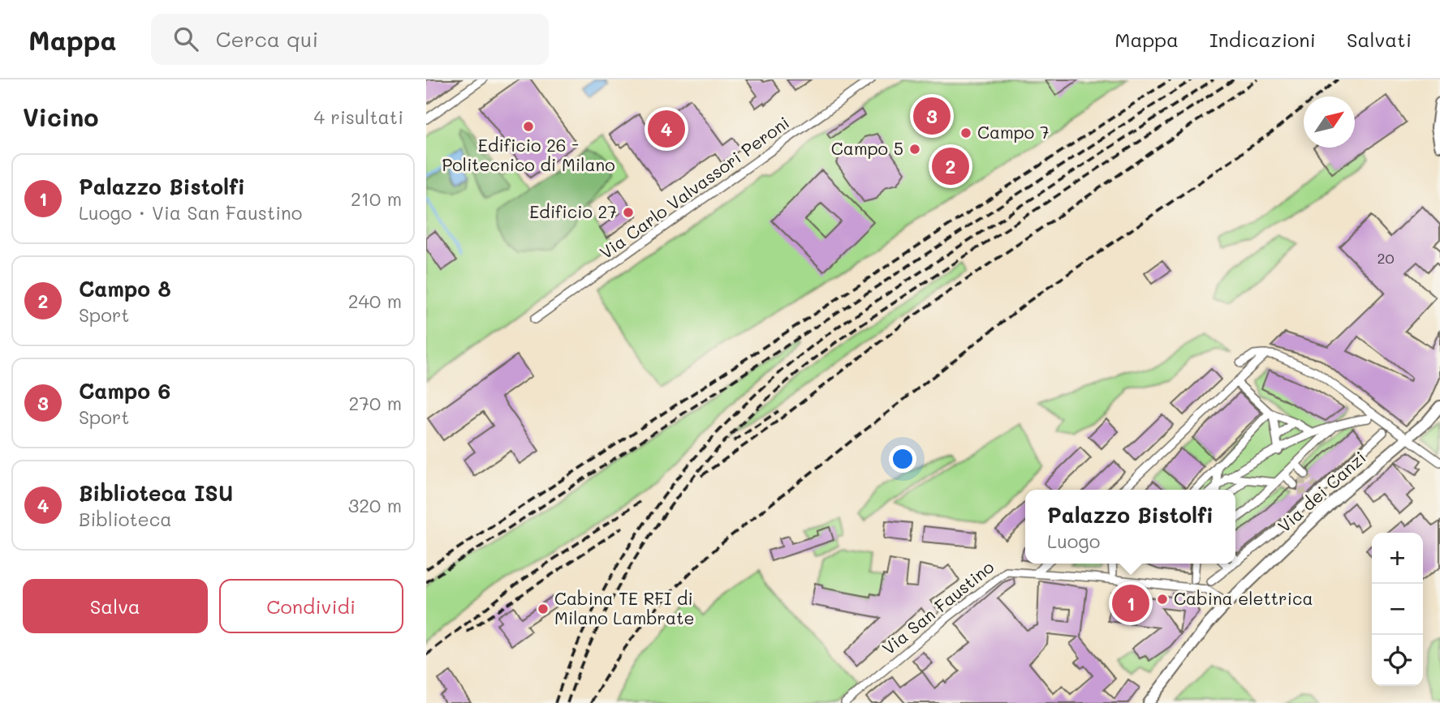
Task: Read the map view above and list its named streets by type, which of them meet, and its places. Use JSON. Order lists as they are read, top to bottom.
{
  "streets": {
    "street": ["Via Carlo Valvassori Peroni", "Via dei Canzi", "Via San Faustino"]
  },
  "crossings": [
    ["Via dei Canzi", "Via San Faustino"]
  ],
  "places": [
    "Edificio 26 - Politecnico di Milano",
    "Campo 7",
    "Campo 5",
    "Edificio 27",
    "Cabina elettrica",
    "Cabina TE RFI di Milano Lambrate"
  ],
  "house_numbers": ["20"],
  "north": "top right",
  "page": {
    "header": "Mappa",
    "search": "Cerca qui",
    "nav": ["Mappa", "Indicazioni", "Salvati"],
    "heading": ["Vicino", "4 risultati"],
    "pins": [
      "3",
      "4",
      "2",
      "1"
    ],
    "list": [
      {
        "mark": "1",
        "name": "Palazzo Bistolfi",
        "note": "Luogo · Via San Faustino",
        "value": "210 m"
      },
      {
        "mark": "2",
        "name": "Campo 8",
        "note": "Sport",
        "value": "240 m"
      },
      {
        "mark": "3",
        "name": "Campo 6",
        "note": "Sport",
        "value": "270 m"
      },
      {
        "mark": "4",
        "name": "Biblioteca ISU",
        "note": "Biblioteca",
        "value": "320 m"
      }
    ],
    "popup": ["Palazzo Bistolfi", "Luogo"],
    "map_buttons": ["+", "−"],
    "buttons": ["Salva", "Condividi"]
  }
}
